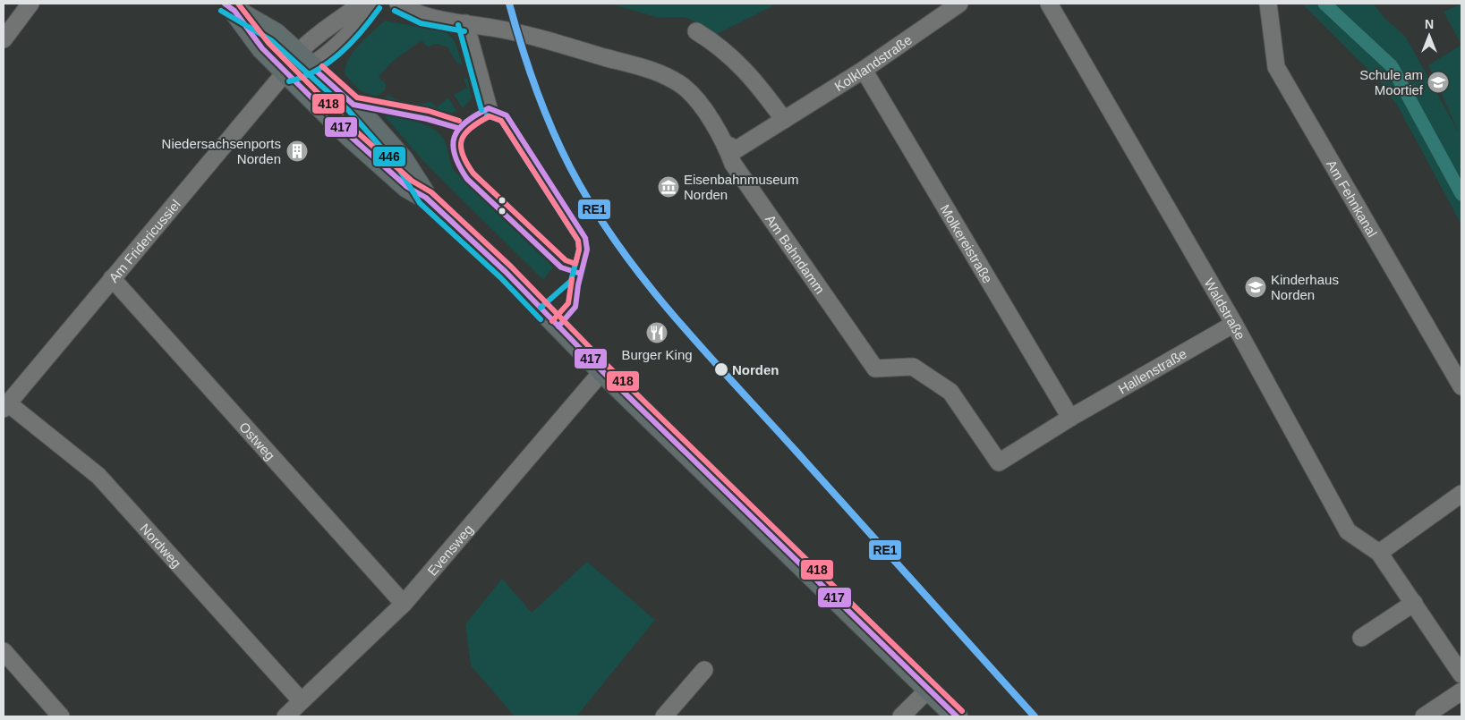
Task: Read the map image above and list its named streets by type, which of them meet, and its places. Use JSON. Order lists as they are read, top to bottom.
{
  "streets": {
    "street": [
      "Kolklandstraße",
      "Am Fehnkanal",
      "Am Fridericussiel",
      "Molkereistraße",
      "Am Bahndamm",
      "Waldstraße",
      "Hallenstraße",
      "Ostweg",
      "Nordweg",
      "Evensweg"
    ]
  },
  "crossings": [
    ["Kolklandstraße", "Molkereistraße"],
    ["Kolklandstraße", "Am Bahndamm"],
    ["Am Fridericussiel", "Ostweg"],
    ["Am Fridericussiel", "Nordweg"],
    ["Molkereistraße", "Am Bahndamm"],
    ["Molkereistraße", "Hallenstraße"],
    ["Am Bahndamm", "Hallenstraße"],
    ["Waldstraße", "Hallenstraße"],
    ["Ostweg", "Evensweg"],
    ["Nordweg", "Evensweg"]
  ],
  "places": {
    "school or university": ["Schule am Moortief", "Kinderhaus Norden"],
    "building": ["Niedersachsenports Norden"],
    "museum": ["Eisenbahnmuseum Norden"],
    "restaurant": ["Burger King"],
    "other": ["Norden"]
  },
  "lines": [
    "transit line RE1",
    "transit line 417",
    "transit line 418",
    "transit line 446"
  ],
  "north": "top"
}
